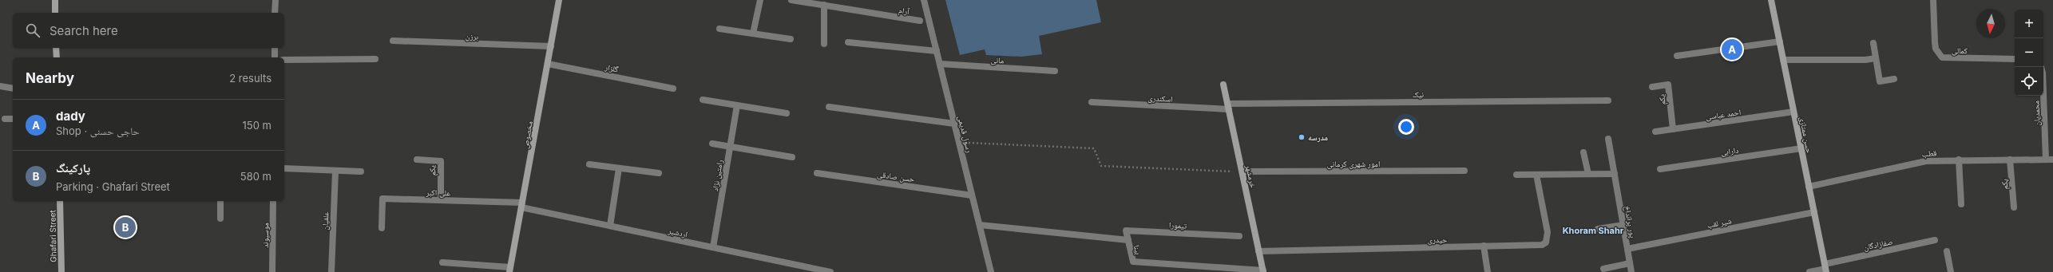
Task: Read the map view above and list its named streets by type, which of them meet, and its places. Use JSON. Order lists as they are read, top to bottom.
{
  "streets": {
    "street": [
      "آرام",
      "برزن",
      "کمالی",
      "مانی",
      "گلزار",
      "نیک",
      "اسکندری",
      "یکم",
      "محمدیان",
      "احمد عباسی",
      "رسول قدیمی",
      "مخصوص",
      "حسن ممتازی",
      "دارابی",
      "قطب",
      "امور شهری کرمانی",
      "رامتین نژاد",
      "حسن صادقی",
      "خرمشهر",
      "علی اکبر",
      "علفیان",
      "پور پرانداخ",
      "شیر لقب",
      "تیمورا",
      "اردشیر",
      "موسیوند",
      "Ghafari Street",
      "حیدری",
      "صفازادگان",
      "بینا"
    ]
  },
  "crossings": [
    ["برزن", "مخصوص"],
    ["مانی", "رسول قدیمی"],
    ["گلزار", "مخصوص"],
    ["نیک", "اسکندری"],
    ["نیک", "خرمشهر"],
    ["اسکندری", "خرمشهر"],
    ["یکم", "احمد عباسی"],
    ["یکم", "قطب"],
    ["یکم", "علی اکبر"],
    ["محمدیان", "قطب"],
    ["احمد عباسی", "حسن ممتازی"],
    ["رسول قدیمی", "حسن صادقی"],
    ["رسول قدیمی", "بینا"],
    ["مخصوص", "علی اکبر"],
    ["مخصوص", "اردشیر"],
    ["حسن ممتازی", "دارابی"],
    ["حسن ممتازی", "قطب"],
    ["حسن ممتازی", "شیر لقب"],
    ["حسن ممتازی", "صفازادگان"],
    ["امور شهری کرمانی", "خرمشهر"],
    ["رامتین نژاد", "اردشیر"],
    ["خرمشهر", "حیدری"],
    ["خرمشهر", "بینا"],
    ["علی اکبر", "اردشیر"],
    ["پور پرانداخ", "شیر لقب"],
    ["تیمورا", "بینا"]
  ],
  "districts": ["Khoram Shahr"],
  "places": ["مدرسه"],
  "north": "bottom",
  "page": {
    "map_buttons": ["+", "−"],
    "search": "Search here",
    "pins": ["A", "B"],
    "heading": ["Nearby", "2 results"],
    "list": [
      {
        "mark": "A",
        "name": "dady",
        "note": "Shop · حاجی حسنی",
        "value": "150 m"
      },
      {
        "mark": "B",
        "name": "پارکینگ",
        "note": "Parking · Ghafari Street",
        "value": "580 m"
      }
    ]
  }
}
